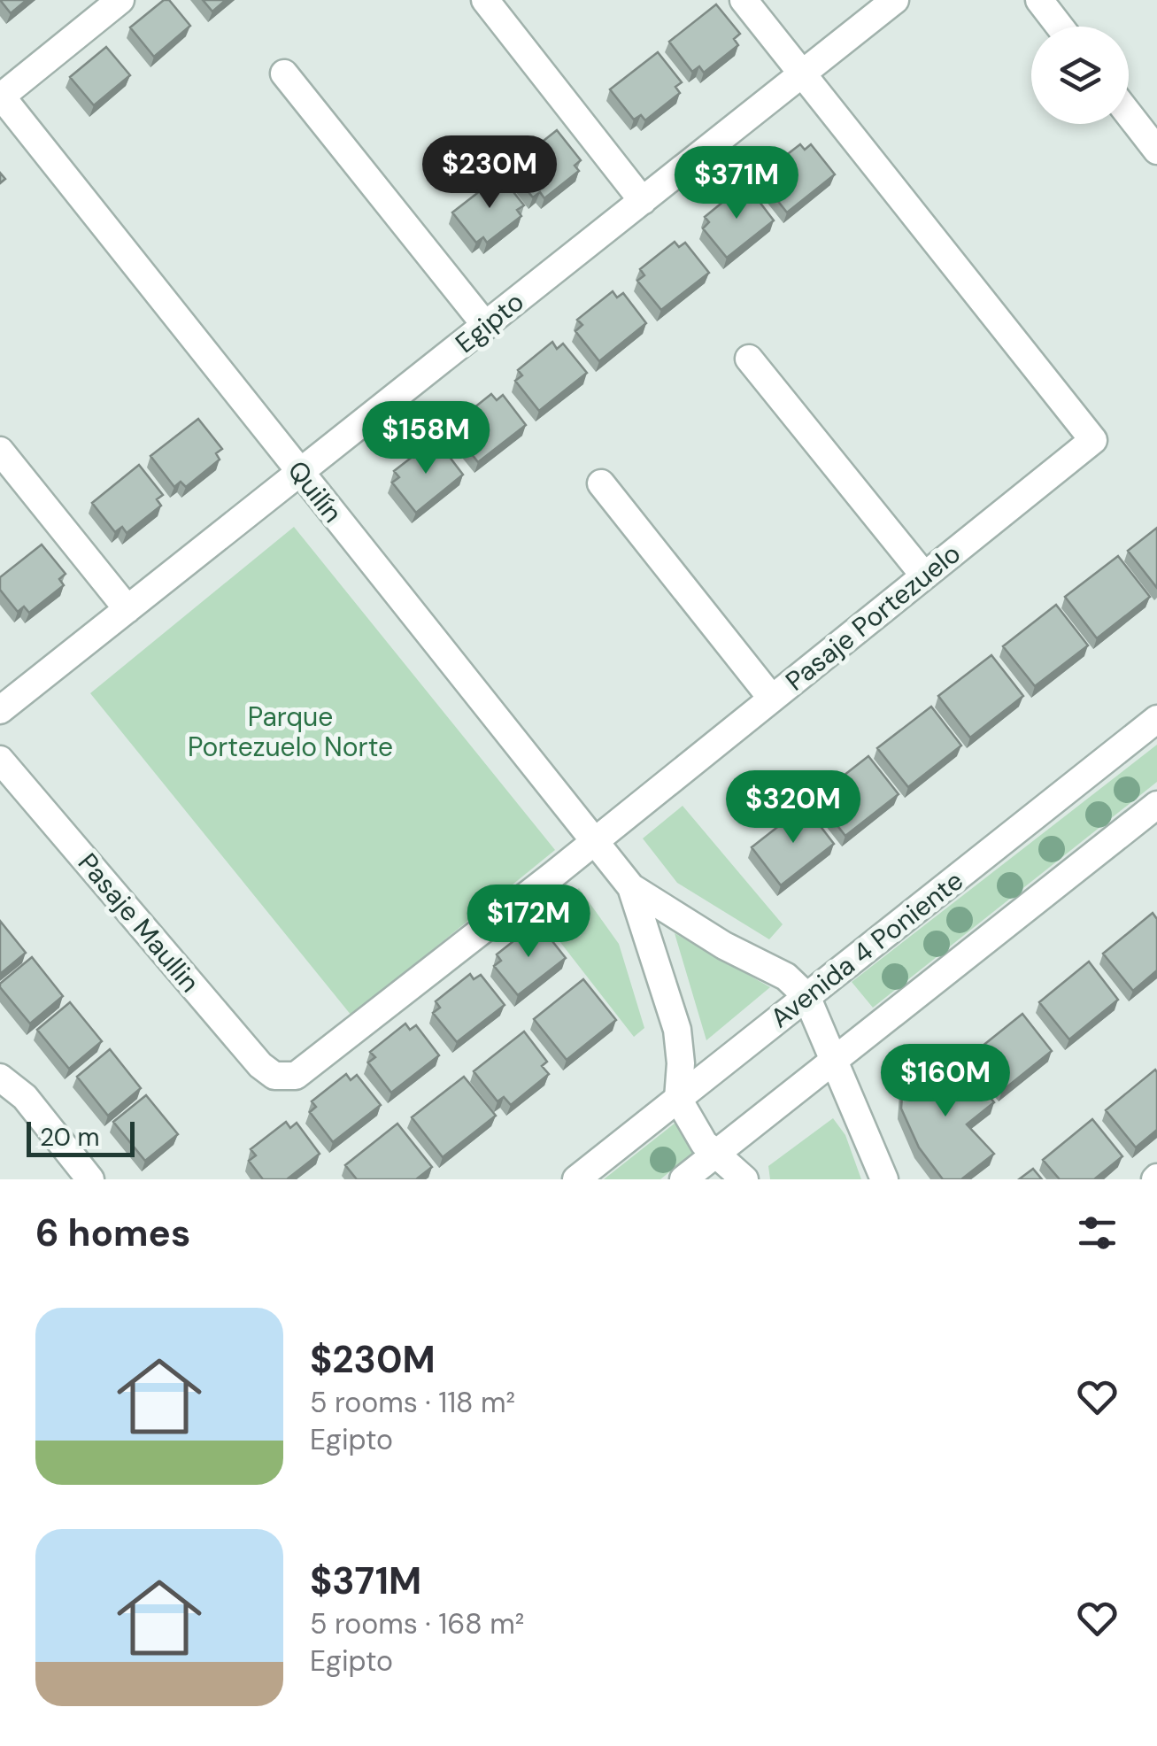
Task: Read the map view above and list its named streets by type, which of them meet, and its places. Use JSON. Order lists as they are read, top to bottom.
{
  "streets": {
    "street": [
      "Egipto",
      "Quilín",
      "Pasaje Portezuelo",
      "Pasaje Maullin",
      "Avenida 4 Poniente"
    ]
  },
  "crossings": [
    ["Egipto", "Quilín"],
    ["Egipto", "Pasaje Portezuelo"],
    ["Quilín", "Pasaje Portezuelo"],
    ["Quilín", "Avenida 4 Poniente"],
    ["Pasaje Portezuelo", "Pasaje Maullin"]
  ],
  "parks": ["Parque Portezuelo Norte"],
  "scale_bar": "20 m",
  "page": {
    "price": [
      "$230M",
      "$371M",
      "$158M",
      "$320M",
      "$172M",
      "$160M"
    ],
    "scale": "20 m",
    "heading": "6 homes",
    "list": [
      {
        "name": "$230M",
        "note": "5 rooms · 118 m² · Egipto"
      },
      {
        "name": "$371M",
        "note": "5 rooms · 168 m² · Egipto"
      }
    ]
  }
}
